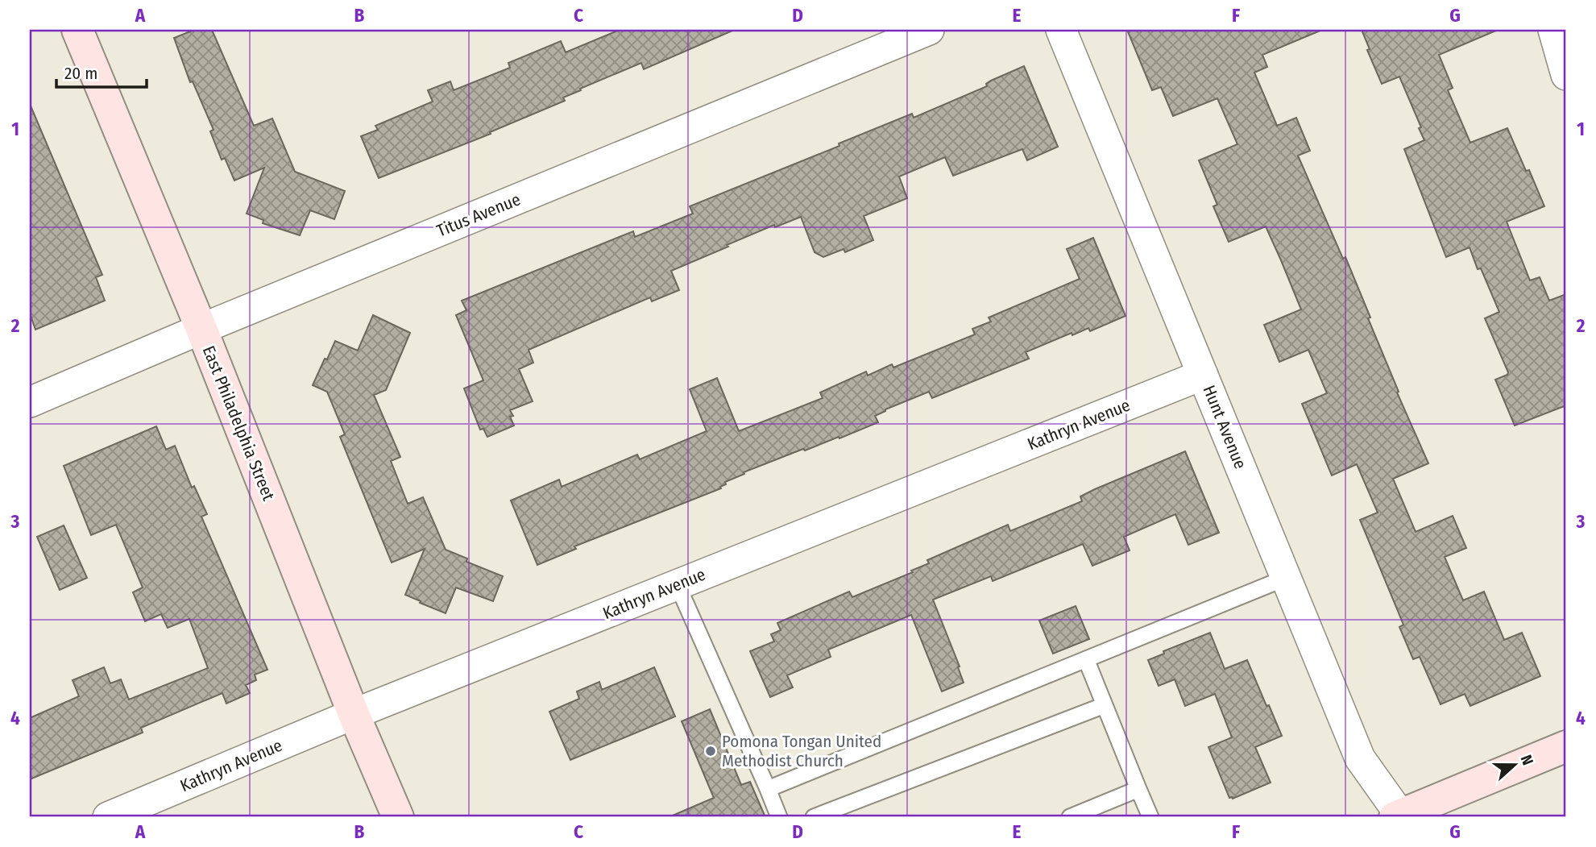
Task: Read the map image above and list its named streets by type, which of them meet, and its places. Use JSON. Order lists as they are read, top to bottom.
{
  "streets": {
    "street": [
      "Titus Avenue",
      "East Philadelphia Street",
      "Kathryn Avenue",
      "Hunt Avenue"
    ]
  },
  "crossings": [
    ["Titus Avenue", "East Philadelphia Street"],
    ["East Philadelphia Street", "Kathryn Avenue"],
    ["Kathryn Avenue", "Hunt Avenue"]
  ],
  "places": ["Pomona Tongan United Methodist Church"],
  "scale_bar": "20 m",
  "north": "right",
  "grid": {
    "columns": [
      "A",
      "B",
      "C",
      "D",
      "E",
      "F",
      "G"
    ],
    "rows": [
      "1",
      "2",
      "3",
      "4"
    ]
  }
}
